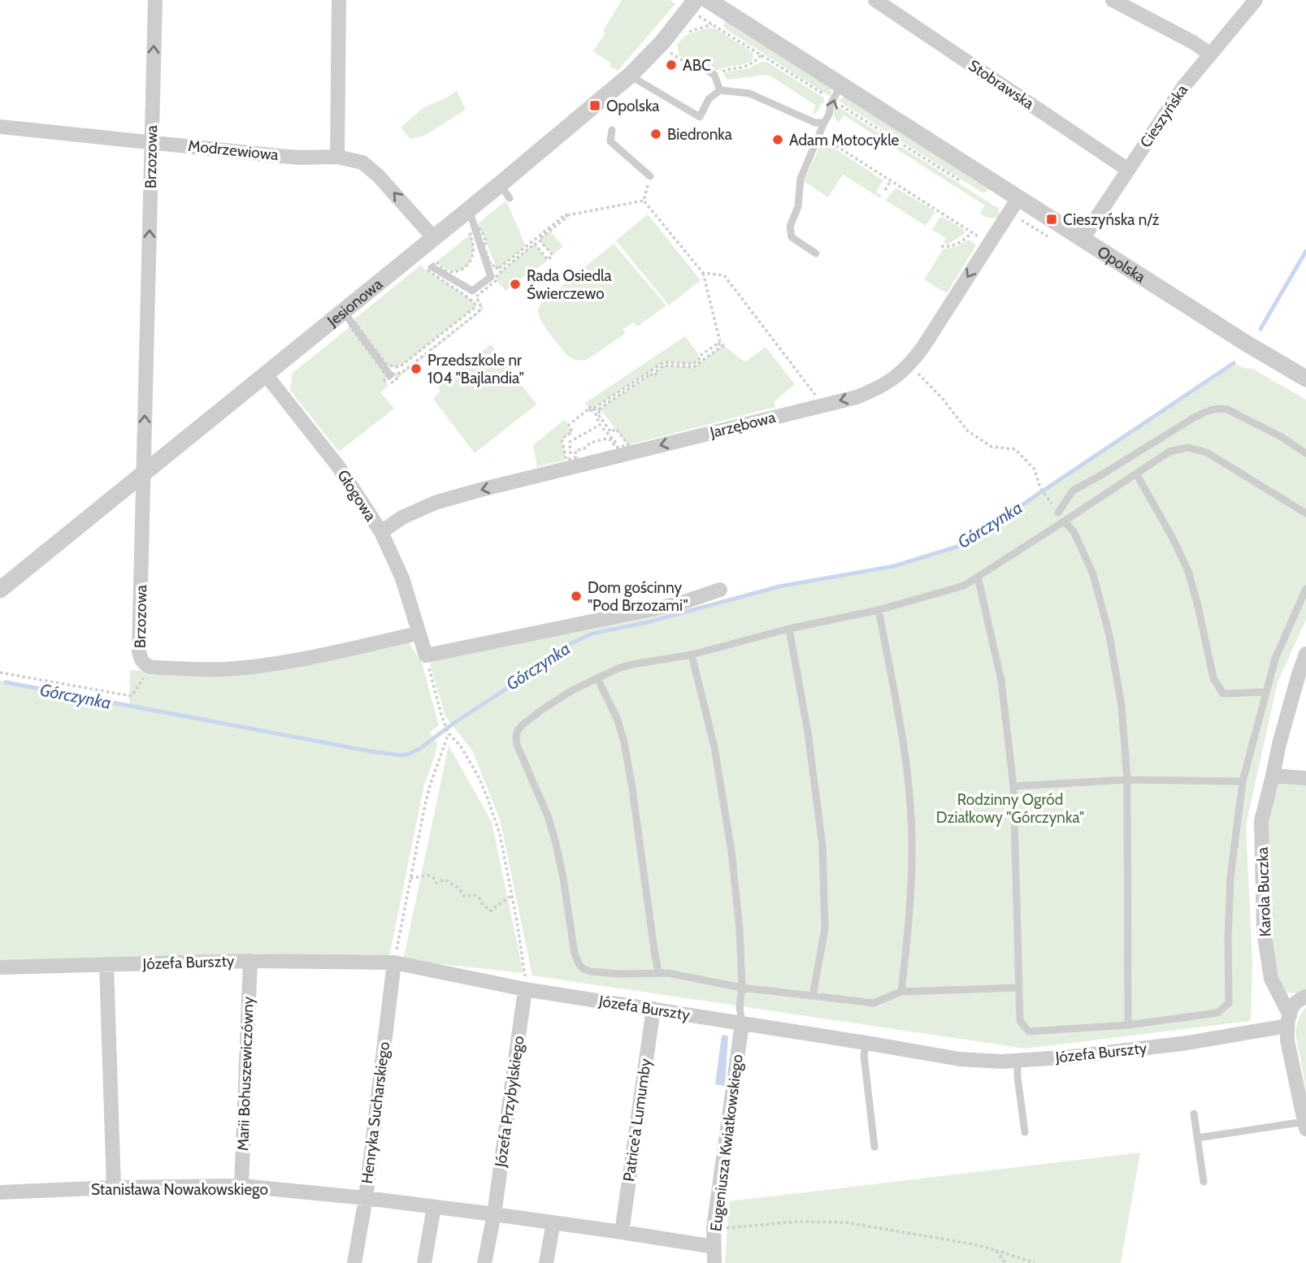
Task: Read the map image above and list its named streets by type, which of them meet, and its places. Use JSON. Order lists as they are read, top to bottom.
{
  "streets": {
    "street": [
      "Stobrawska",
      "Cieszyńska",
      "Modrzewiowa",
      "Brzozowa",
      "Opolska",
      "Jesionowa",
      "Jarzębowa",
      "Głogowa",
      "Karola Buczka",
      "Józefa Burszty",
      "Marii Bohuszewiczówny",
      "Józefa Przybylskiego",
      "Henryka Sucharskiego",
      "Patrice'a Lumumby",
      "Eugeniusza Kwiatkowskiego",
      "Stanisława Nowakowskiego"
    ]
  },
  "crossings": [
    ["Stobrawska", "Cieszyńska"],
    ["Cieszyńska", "Opolska"],
    ["Modrzewiowa", "Brzozowa"],
    ["Modrzewiowa", "Jesionowa"],
    ["Brzozowa", "Jesionowa"],
    ["Brzozowa", "Głogowa"],
    ["Opolska", "Jarzębowa"],
    ["Jesionowa", "Głogowa"],
    ["Jarzębowa", "Głogowa"],
    ["Karola Buczka", "Józefa Burszty"],
    ["Józefa Burszty", "Marii Bohuszewiczówny"],
    ["Józefa Burszty", "Józefa Przybylskiego"],
    ["Józefa Burszty", "Henryka Sucharskiego"],
    ["Józefa Burszty", "Patrice'a Lumumby"],
    ["Józefa Burszty", "Eugeniusza Kwiatkowskiego"],
    ["Marii Bohuszewiczówny", "Stanisława Nowakowskiego"],
    ["Józefa Przybylskiego", "Stanisława Nowakowskiego"],
    ["Henryka Sucharskiego", "Stanisława Nowakowskiego"],
    ["Patrice'a Lumumby", "Stanisława Nowakowskiego"],
    ["Eugeniusza Kwiatkowskiego", "Stanisława Nowakowskiego"]
  ],
  "one_way": ["Brzozowa", "Jarzębowa"],
  "water": ["Górczynka"],
  "parks": ["Rodzinny Ogród Działkowy \"Górczynka\""],
  "places": {
    "other": [
      "ABC",
      "Biedronka",
      "Adam Motocykle",
      "Rada Osiedla Świerczewo",
      "Przedszkole nr 104 \"Bajlandia\"",
      "Dom gościnny \"Pod Brzozami\""
    ],
    "transit": ["Opolska", "Cieszyńska n/ż"]
  }
}
